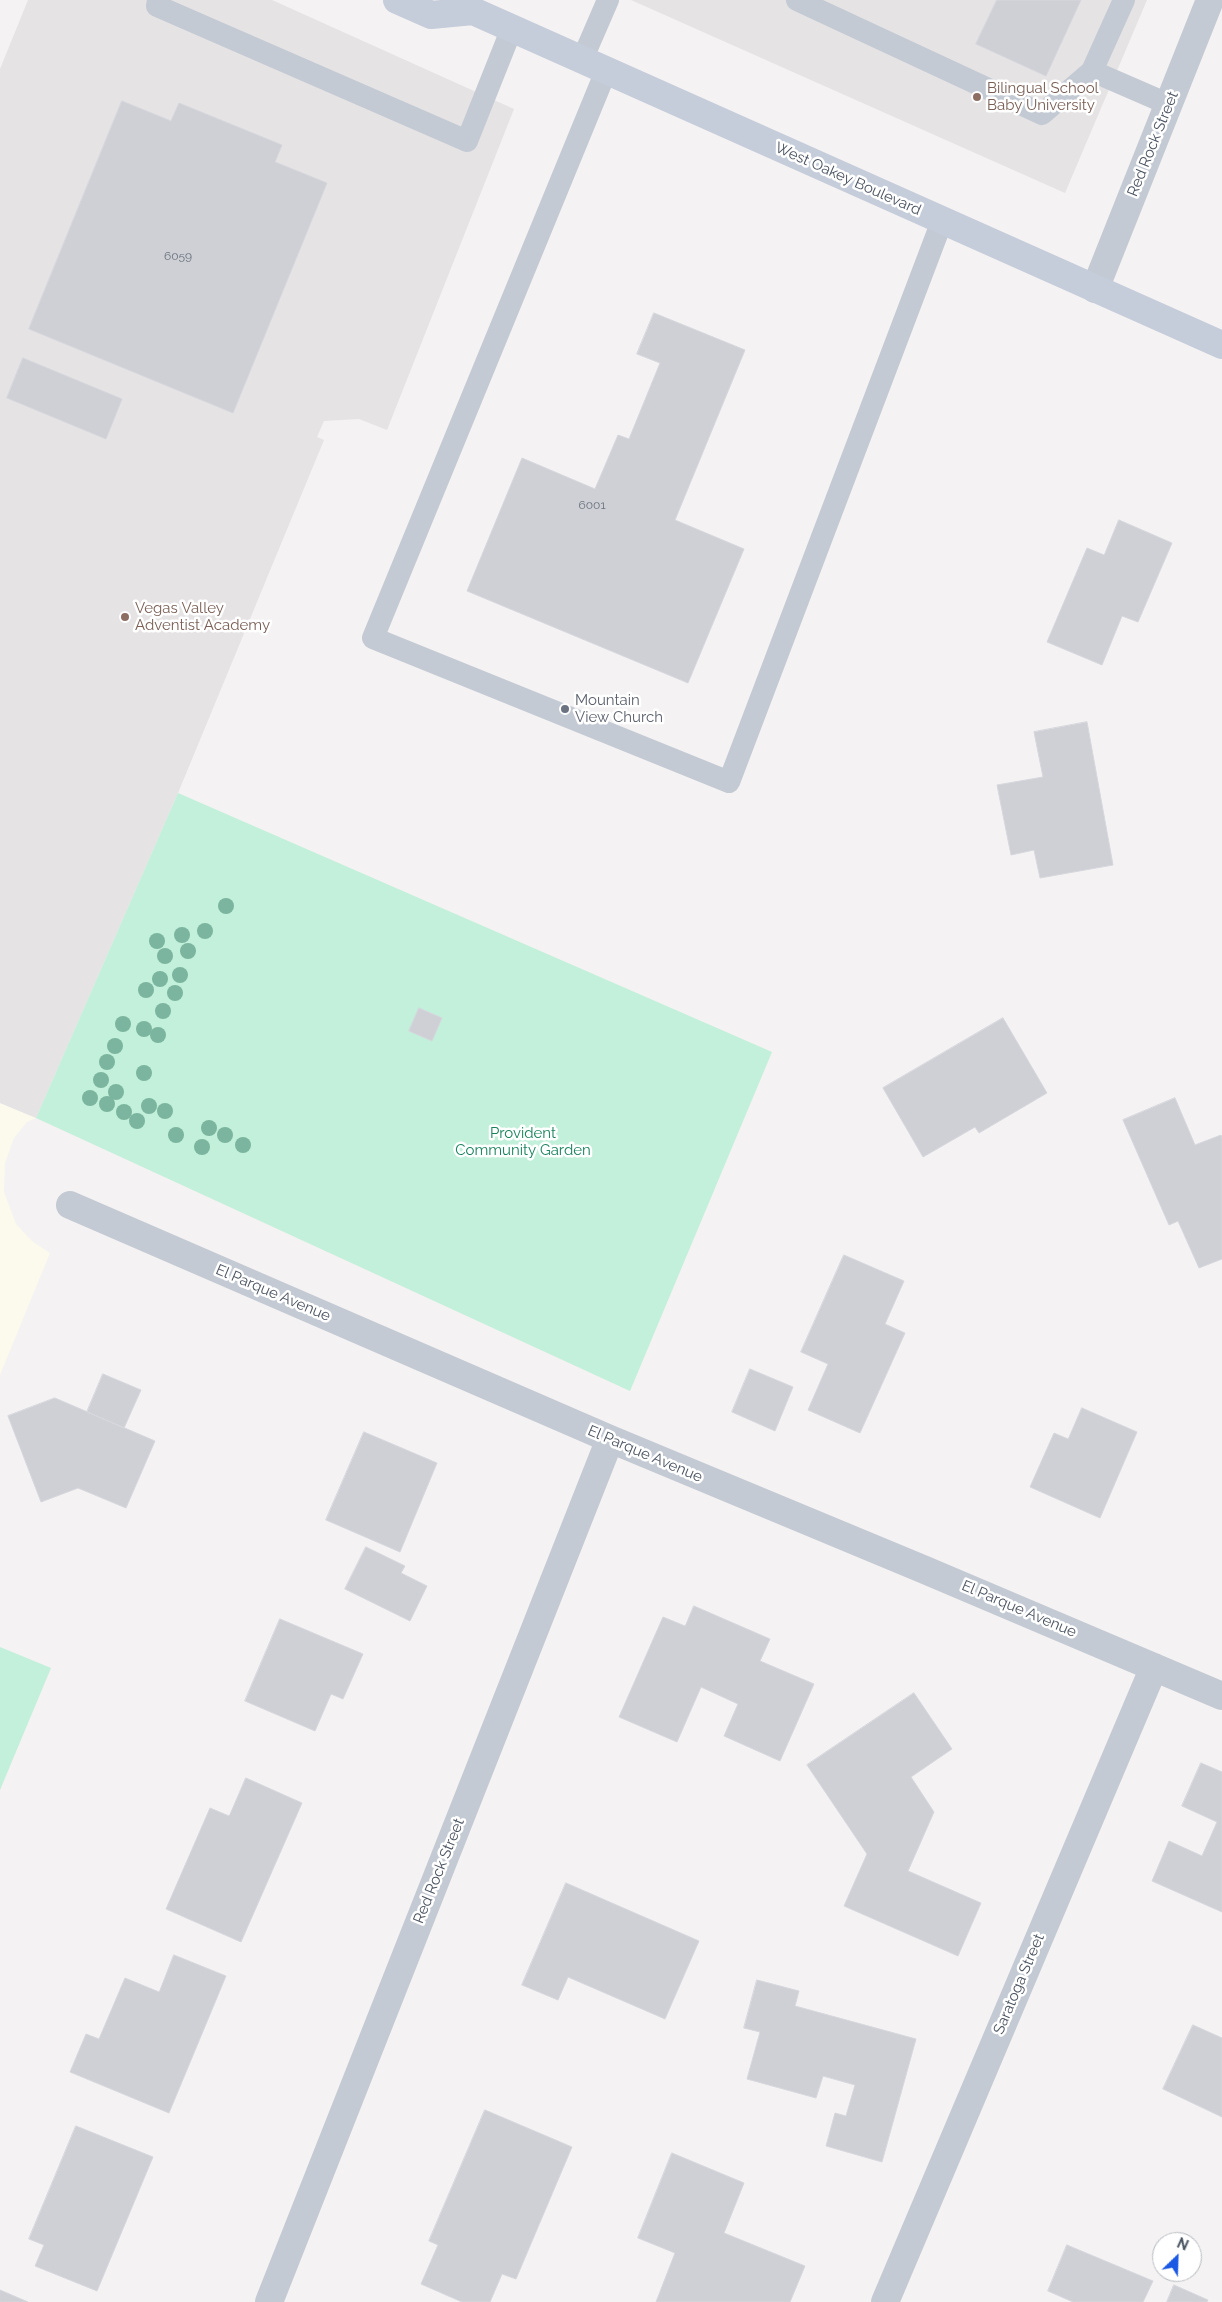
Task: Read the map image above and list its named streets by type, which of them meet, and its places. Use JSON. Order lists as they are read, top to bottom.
{
  "streets": {
    "main road": ["West Oakey Boulevard"],
    "street": ["Red Rock Street", "El Parque Avenue", "Saratoga Street"]
  },
  "crossings": [
    ["Red Rock Street", "West Oakey Boulevard"],
    ["Red Rock Street", "El Parque Avenue"],
    ["El Parque Avenue", "Saratoga Street"]
  ],
  "parks": ["Provident Community Garden"],
  "places": ["Bilingual School Baby University", "Vegas Valley Adventist Academy", "Mountain View Church"],
  "house_numbers": ["6059", "6001"],
  "north": "top right"
}
